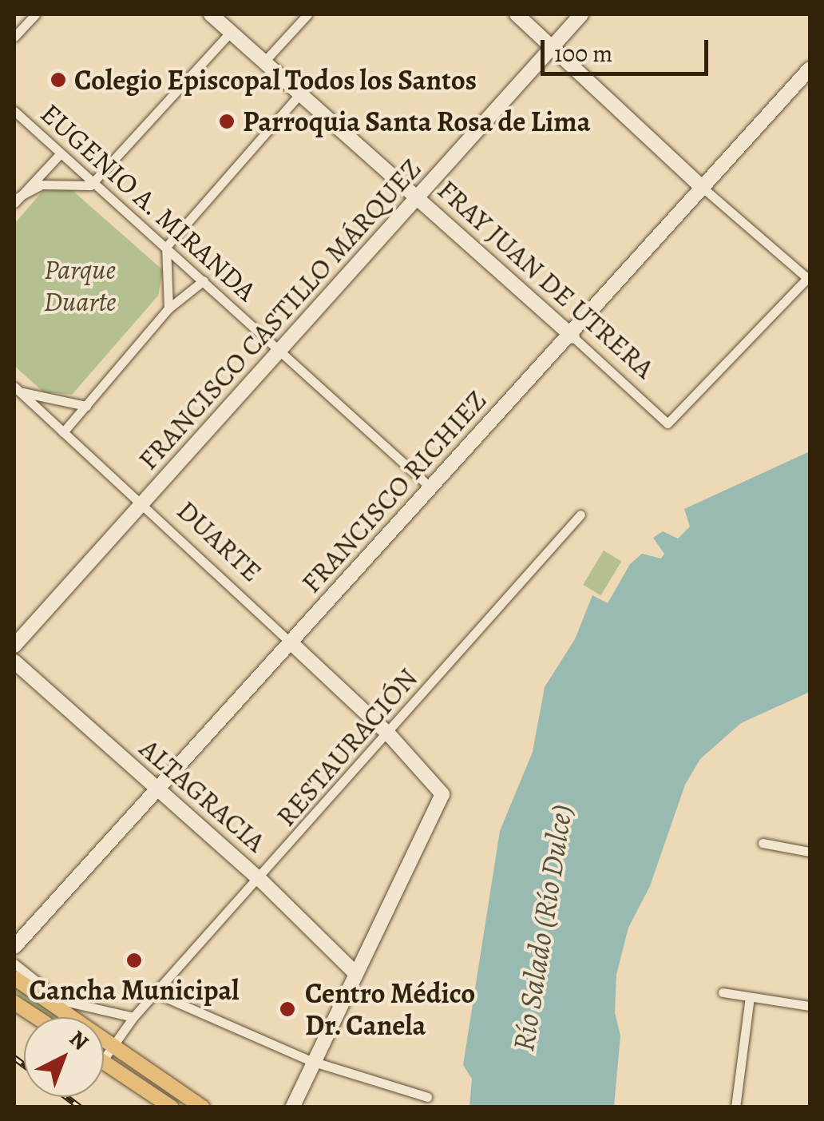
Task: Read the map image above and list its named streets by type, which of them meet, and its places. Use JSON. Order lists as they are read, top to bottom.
{
  "streets": {
    "main road": [
      "FRAY JUAN DE UTRERA",
      "FRANCISCO CASTILLO MÁRQUEZ",
      "FRANCISCO RICHIEZ",
      "DUARTE",
      "ALTAGRACIA"
    ],
    "street": ["EUGENIO A. MIRANDA", "RESTAURACIÓN"]
  },
  "crossings": [
    ["EUGENIO A. MIRANDA", "FRANCISCO CASTILLO MÁRQUEZ"],
    ["EUGENIO A. MIRANDA", "FRANCISCO RICHIEZ"],
    ["FRAY JUAN DE UTRERA", "FRANCISCO CASTILLO MÁRQUEZ"],
    ["FRAY JUAN DE UTRERA", "FRANCISCO RICHIEZ"],
    ["FRANCISCO CASTILLO MÁRQUEZ", "DUARTE"],
    ["FRANCISCO RICHIEZ", "DUARTE"],
    ["FRANCISCO RICHIEZ", "ALTAGRACIA"],
    ["DUARTE", "RESTAURACIÓN"],
    ["DUARTE", "ALTAGRACIA"],
    ["RESTAURACIÓN", "ALTAGRACIA"]
  ],
  "water": ["Río Salado (Río Dulce)"],
  "parks": ["Parque Duarte"],
  "places": [
    "Colegio Episcopal Todos los Santos",
    "Parroquia Santa Rosa de Lima",
    "Cancha Municipal",
    "Centro Médico Dr. Canela"
  ],
  "scale_bar": "100 m",
  "north": "top right"
}
